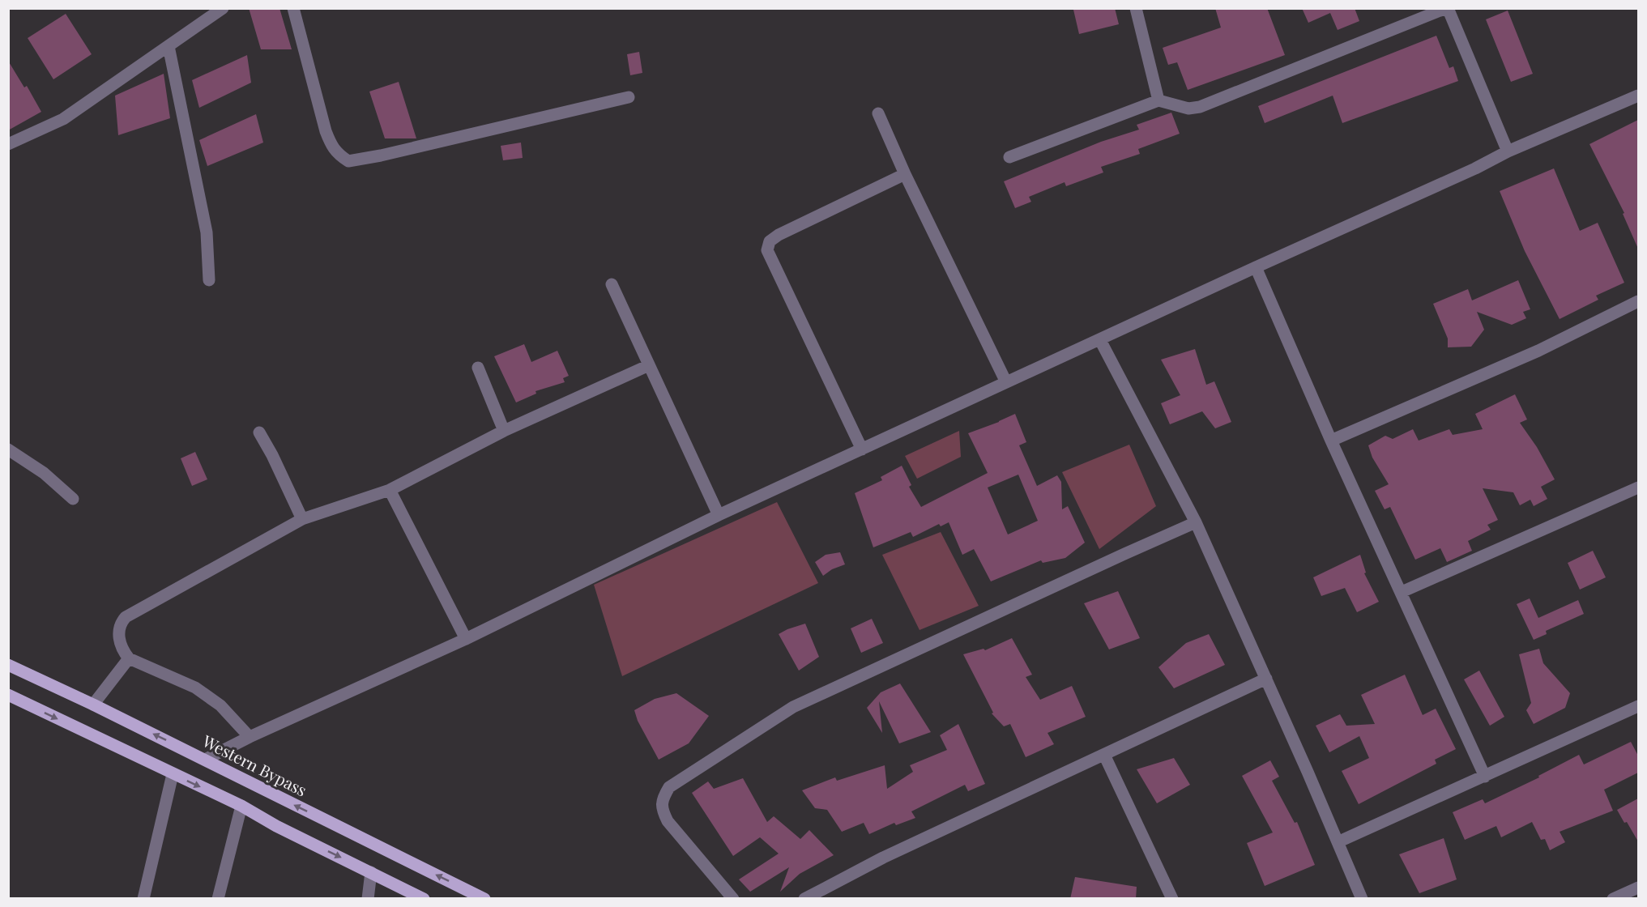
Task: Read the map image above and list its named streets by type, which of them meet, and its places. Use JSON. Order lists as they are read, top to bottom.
{
  "streets": {
    "main road": ["Western Bypass"]
  }
}
